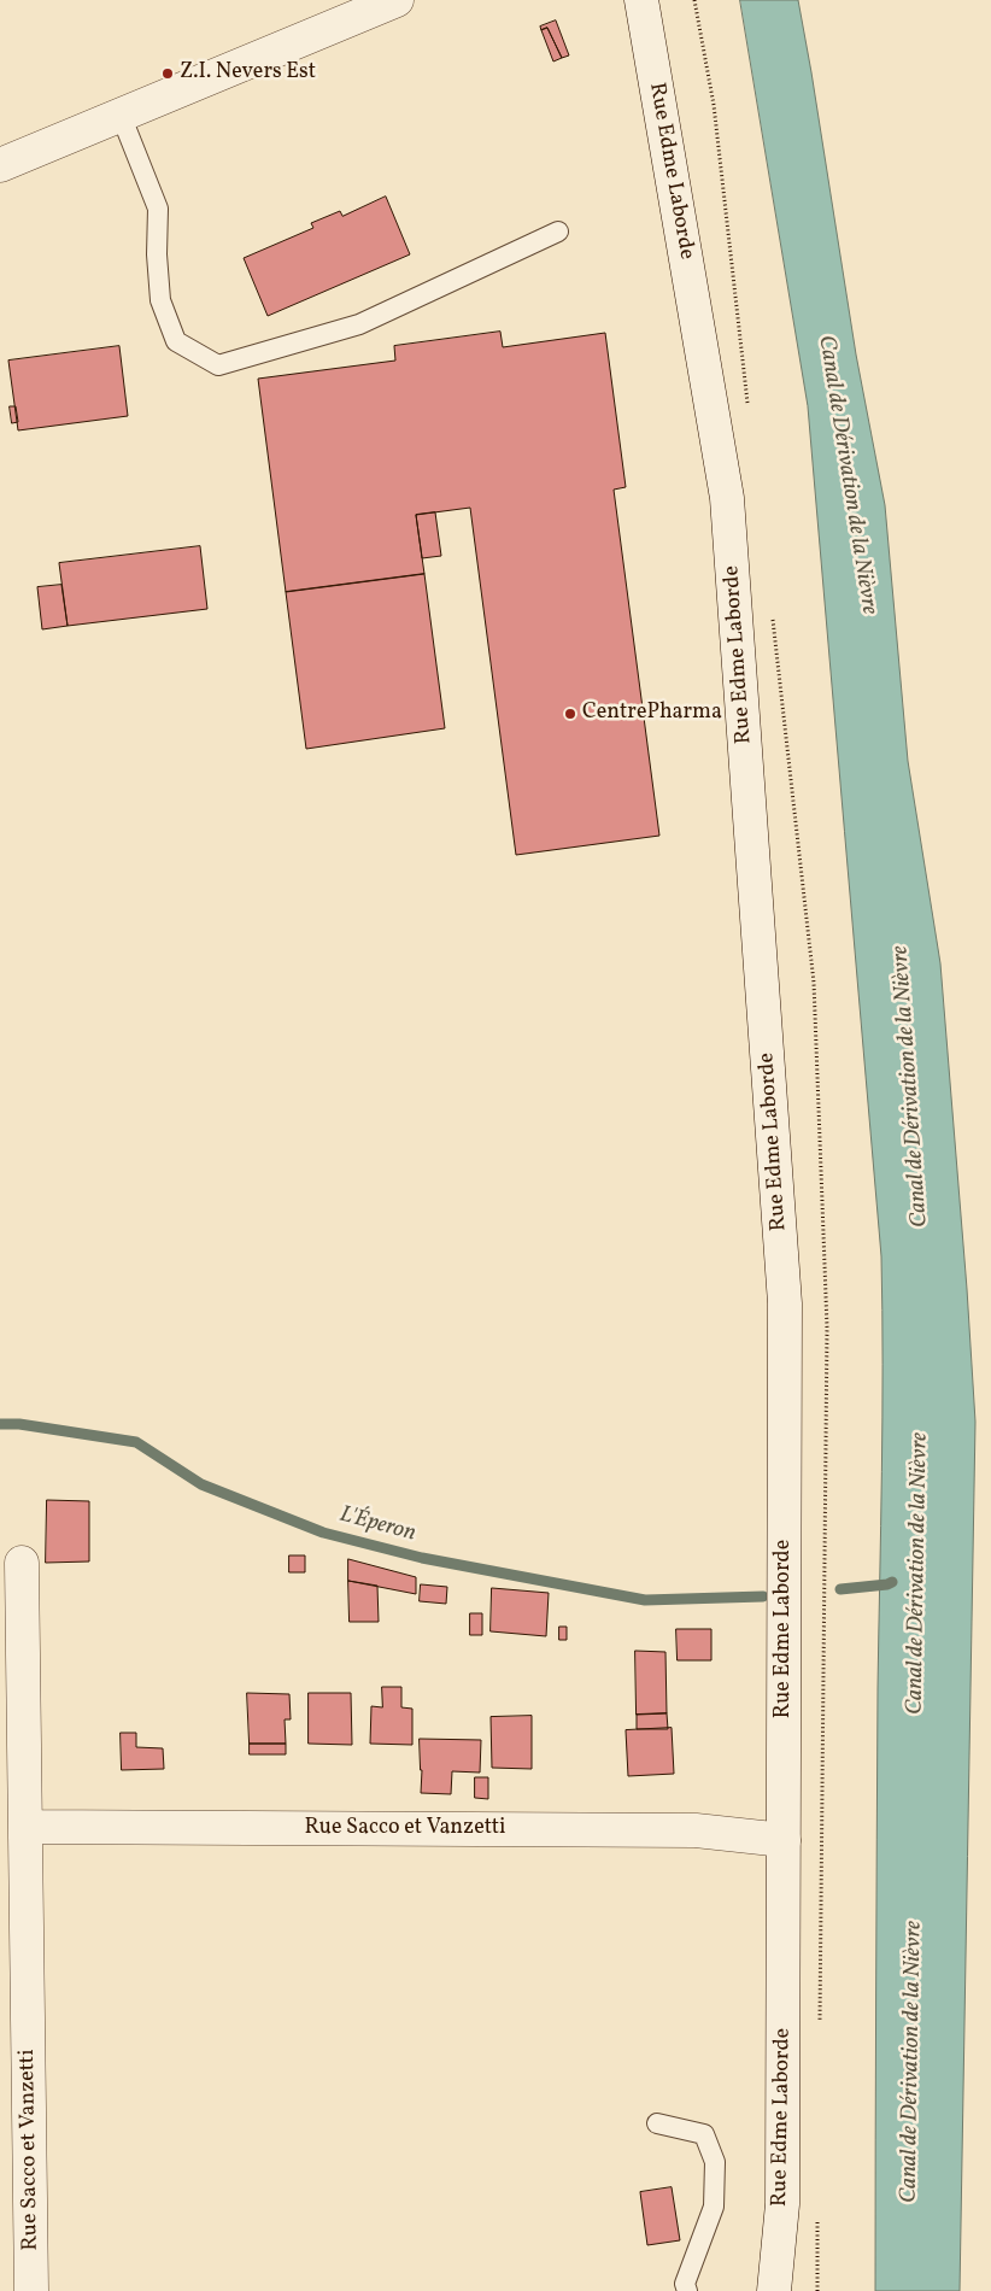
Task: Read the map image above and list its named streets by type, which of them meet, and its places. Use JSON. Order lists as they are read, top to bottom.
{
  "streets": {
    "street": ["Rue Edme Laborde", "Rue Sacco et Vanzetti"]
  },
  "crossings": [
    ["Rue Edme Laborde", "Rue Sacco et Vanzetti"]
  ],
  "water": ["Canal de Dérivation de la Nièvre", "L'Éperon"],
  "places": ["Z.I. Nevers Est", "CentrePharma"]
}
